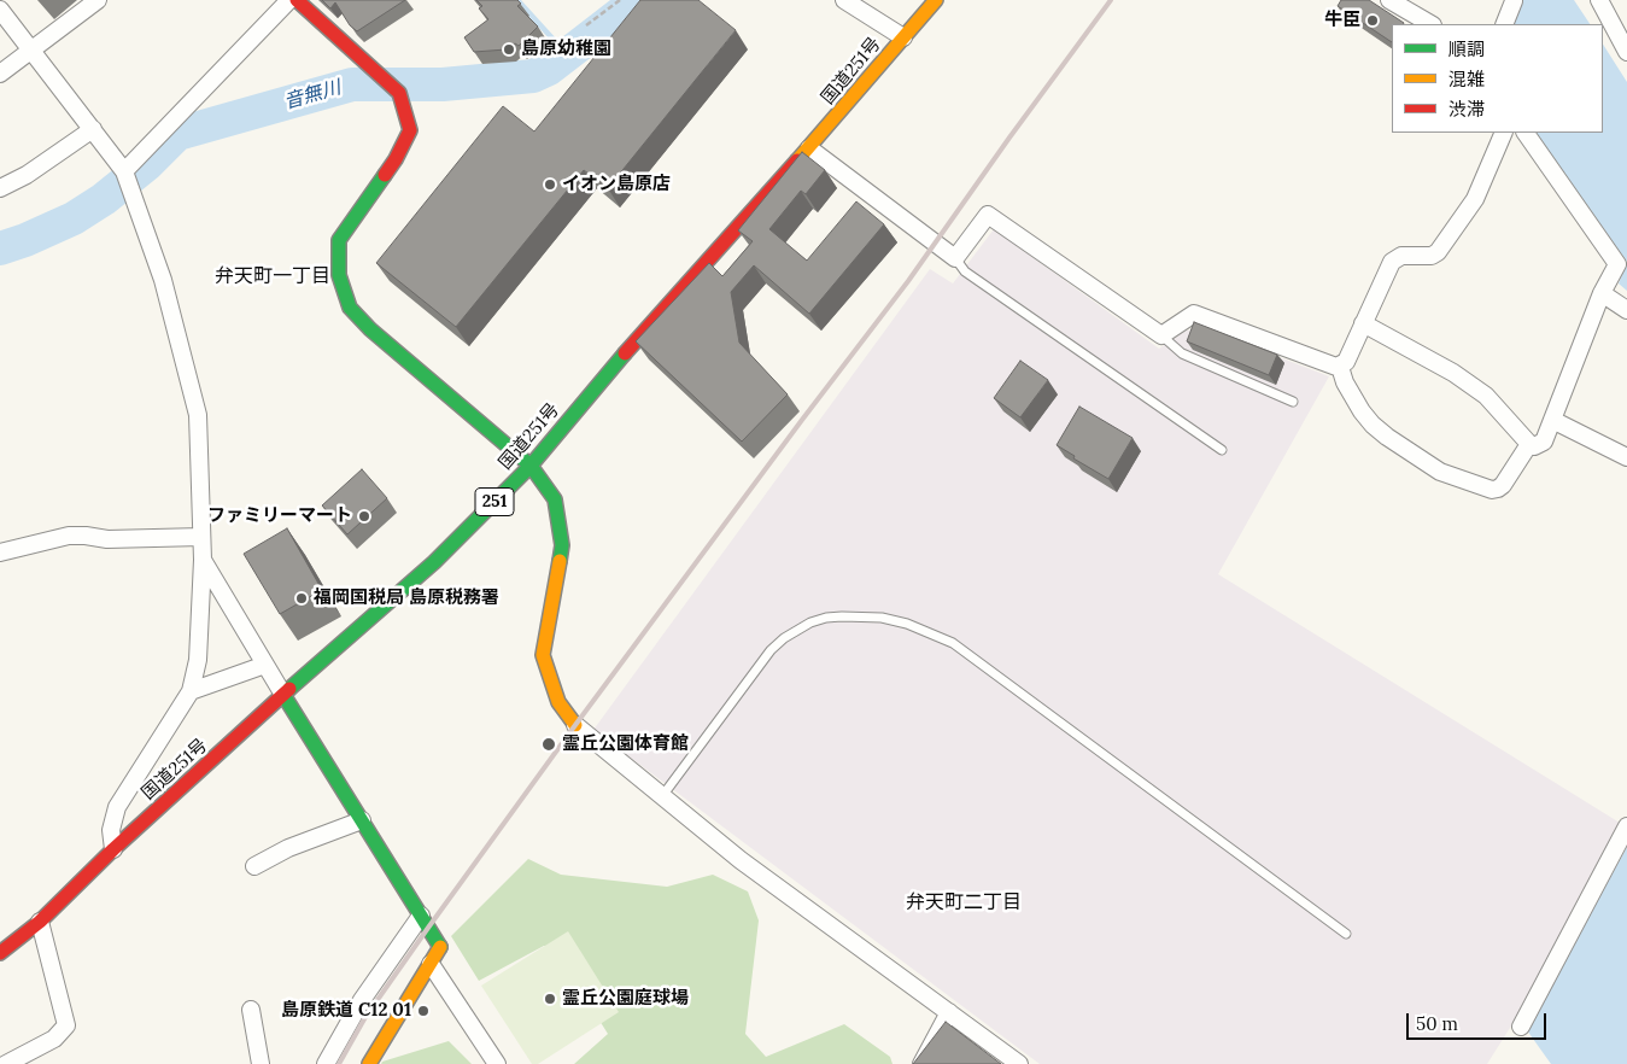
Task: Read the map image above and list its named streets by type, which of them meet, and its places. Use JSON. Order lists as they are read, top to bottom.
{
  "streets": {
    "main road": ["国道251号", "251"]
  },
  "districts": ["弁天町一丁目", "弁天町二丁目"],
  "water": ["音無川"],
  "places": [
    "牛臣",
    "島原幼稚園",
    "イオン島原店",
    "ファミリーマート",
    "福岡国税局 島原税務署",
    "霊丘公園体育館",
    "霊丘公園庭球場",
    "島原鉄道 C12 01"
  ],
  "legend": ["順調", "混雑", "渋滞"],
  "scale_bar": "50 m"
}
